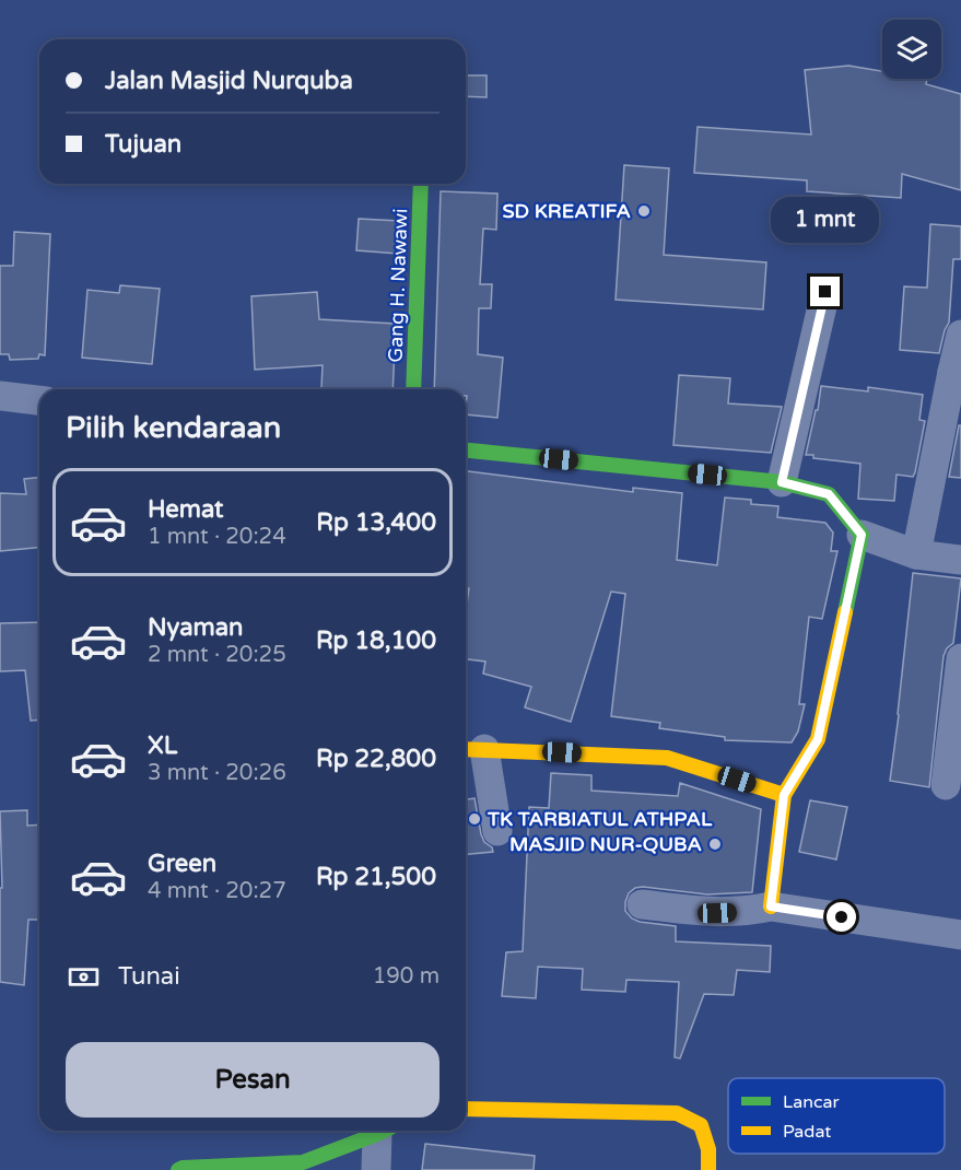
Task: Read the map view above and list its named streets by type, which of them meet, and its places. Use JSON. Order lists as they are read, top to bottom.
{
  "streets": {
    "street": ["Gang H. Nawawi"]
  },
  "places": ["SD KREATIFA", "TK TARBIATUL ATHPAL", "MASJID NUR-QUBA"],
  "legend": ["Lancar", "Padat"],
  "page": {
    "banner": ["Jalan Masjid Nurquba", "Tujuan"],
    "bubble": "1 mnt",
    "heading": "Pilih kendaraan",
    "list": [
      {
        "name": "Hemat",
        "note": "1 mnt · 20:24",
        "value": "Rp 13,400"
      },
      {
        "name": "Nyaman",
        "note": "2 mnt · 20:25",
        "value": "Rp 18,100"
      },
      {
        "name": "XL",
        "note": "3 mnt · 20:26",
        "value": "Rp 22,800"
      },
      {
        "name": "Green",
        "note": "4 mnt · 20:27",
        "value": "Rp 21,500"
      }
    ],
    "pay": ["Tunai", "190 m"],
    "buttons": "Pesan"
  }
}
